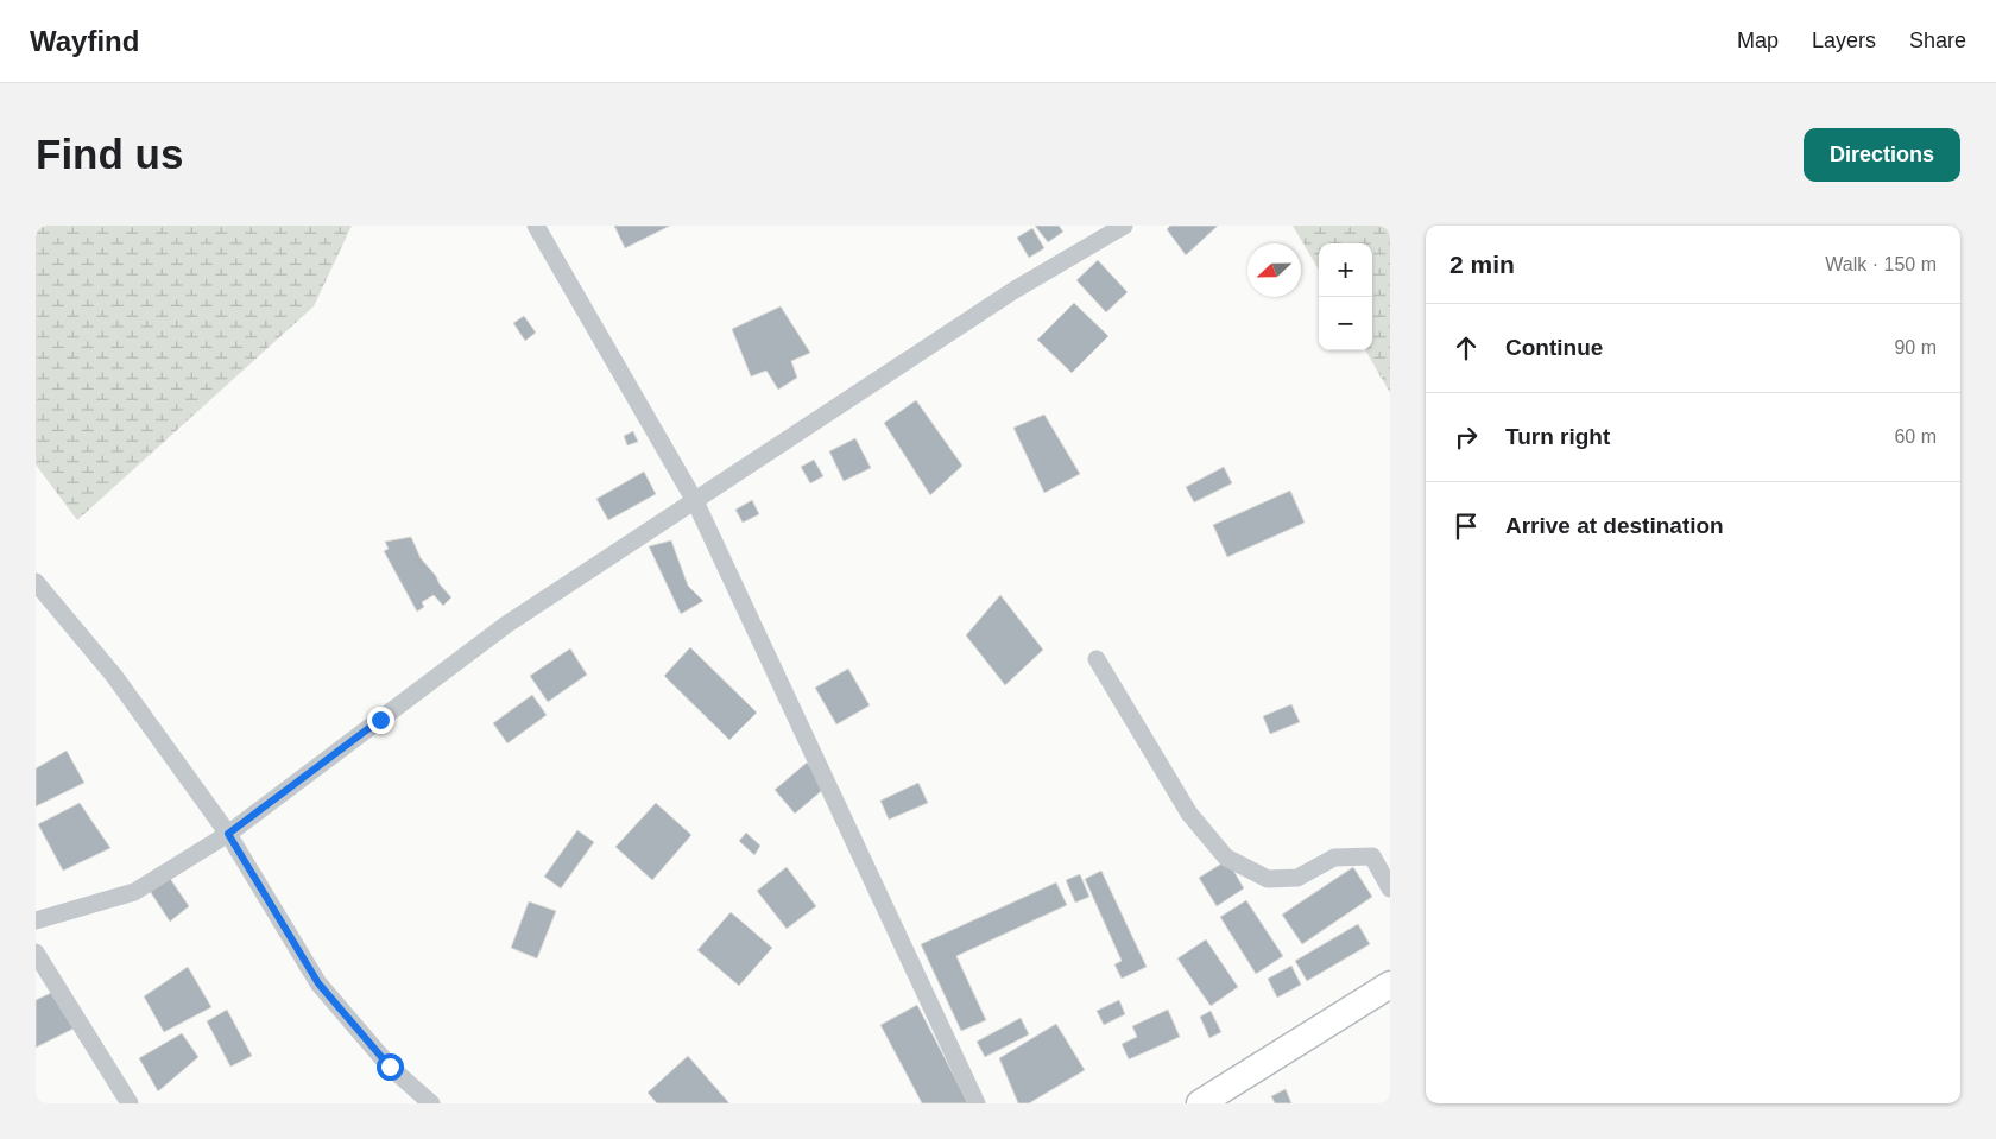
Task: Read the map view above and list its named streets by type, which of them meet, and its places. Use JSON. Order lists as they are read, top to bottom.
{
  "north": "left",
  "page": {
    "header": "Wayfind",
    "nav": ["Map", "Layers", "Share"],
    "buttons": "Directions",
    "title": "Find us",
    "heading": ["2 min", "Walk · 150 m"],
    "map_buttons": ["+", "−"],
    "list": [
      ["Continue", "90 m"],
      ["Turn right", "60 m"],
      "Arrive at destination"
    ]
  }
}
